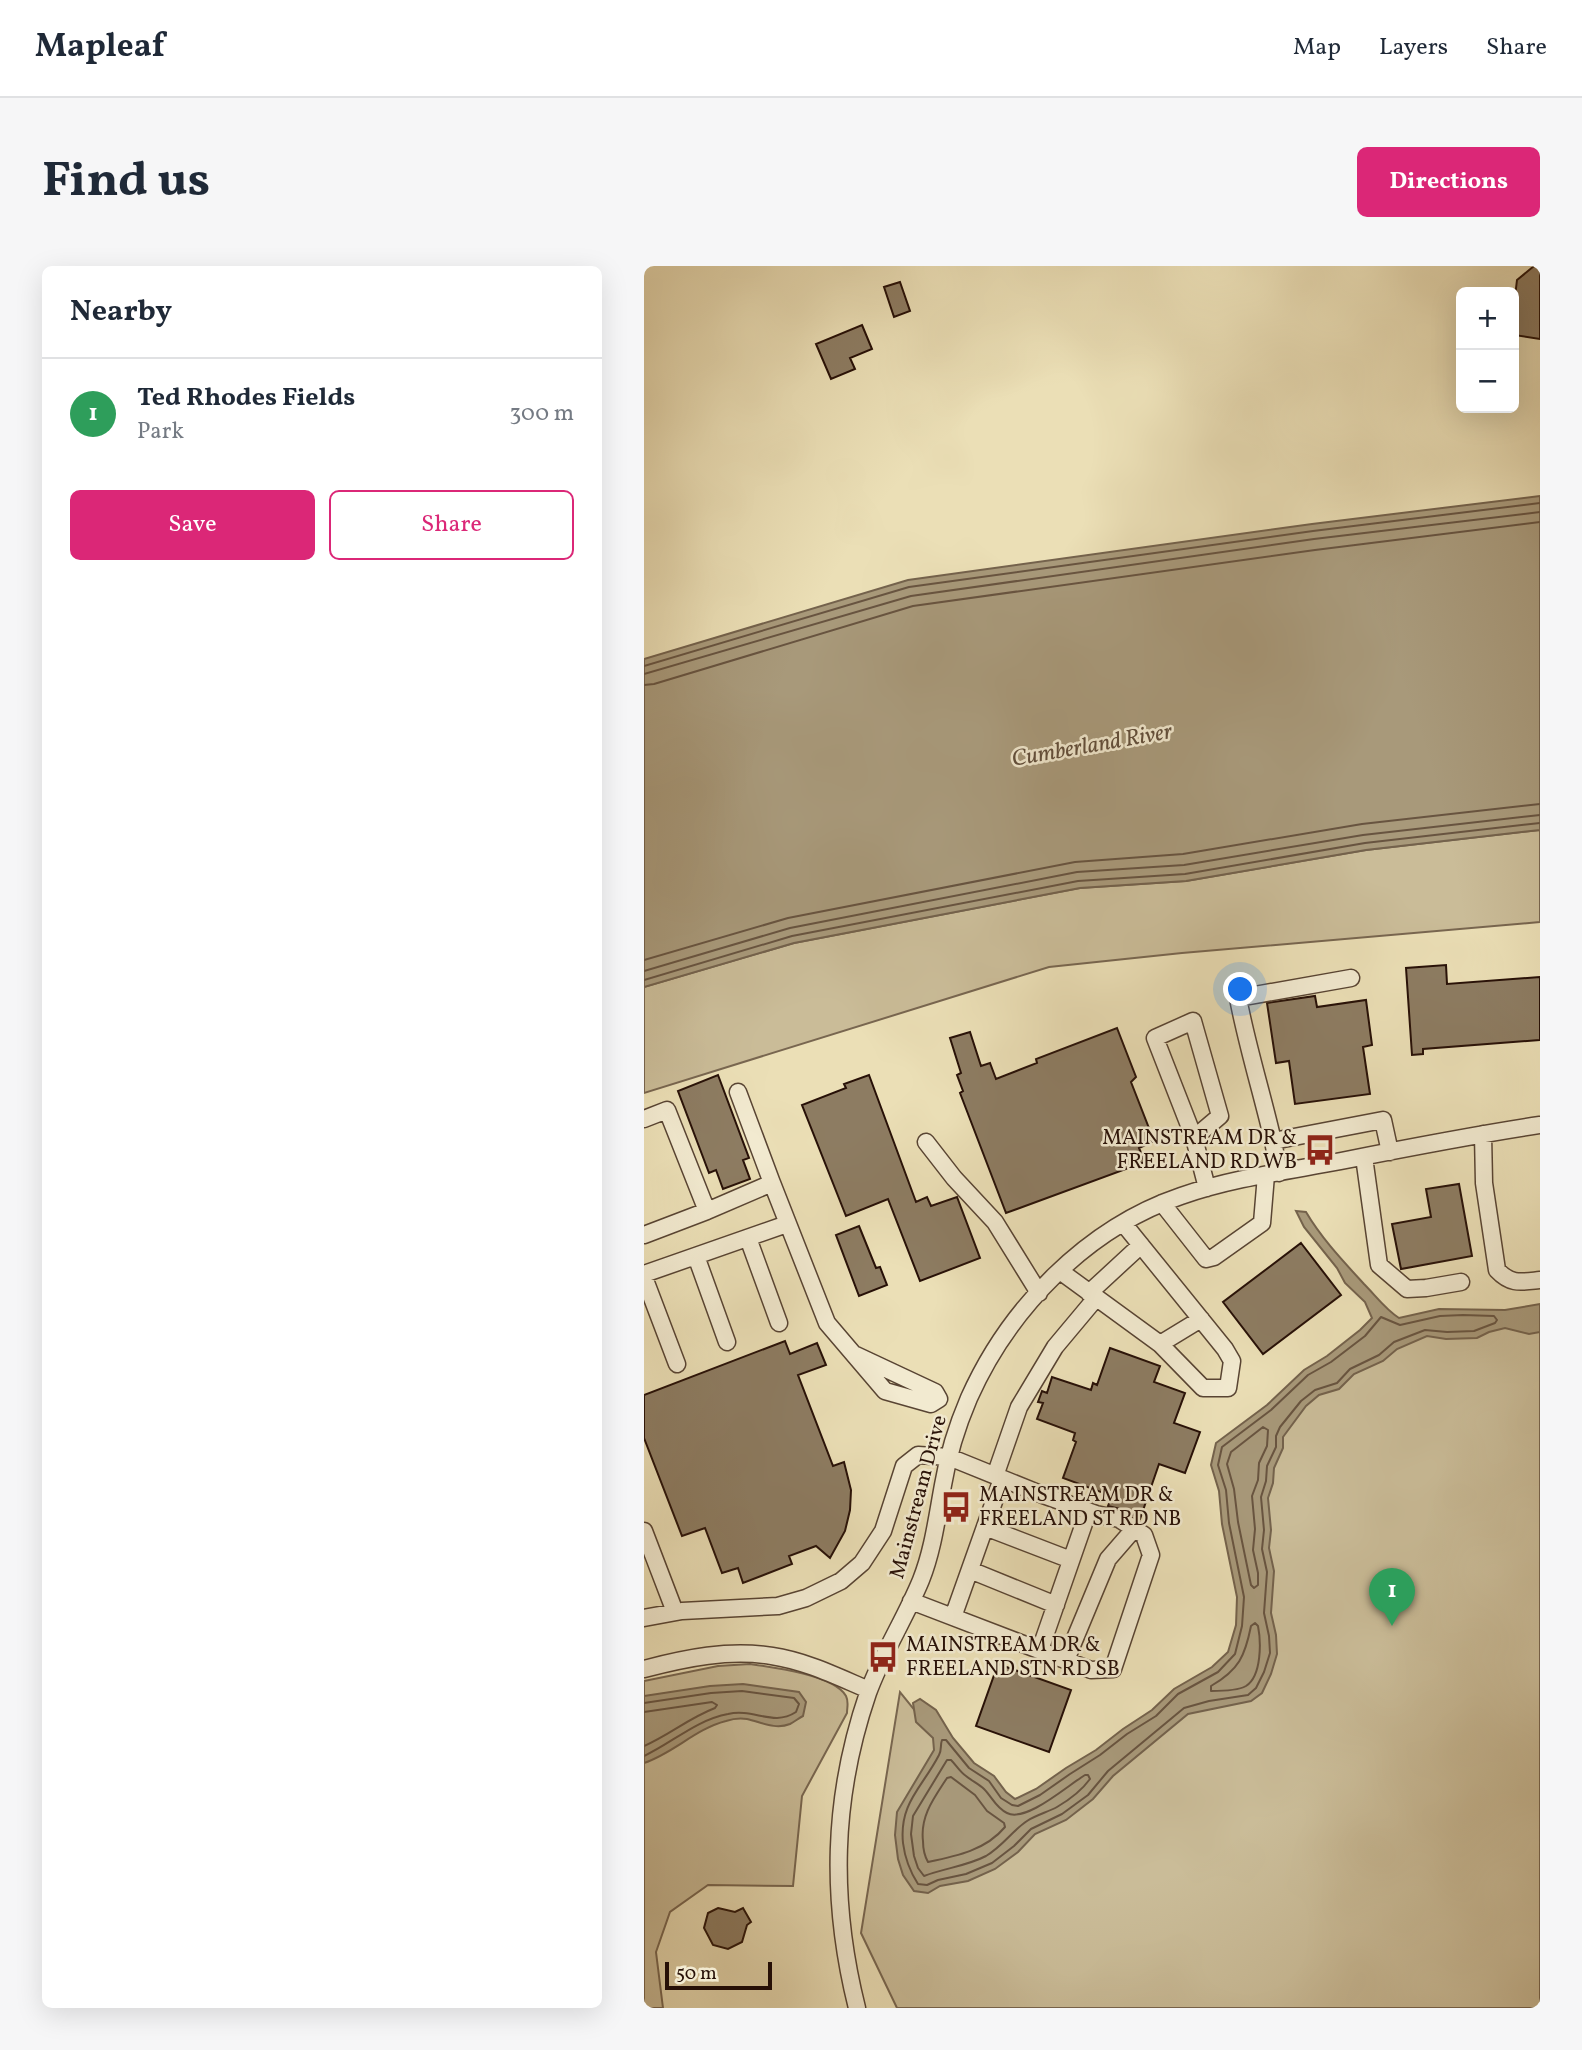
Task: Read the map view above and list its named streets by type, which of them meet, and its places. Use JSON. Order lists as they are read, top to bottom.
{
  "streets": {
    "street": ["Mainstream Drive"]
  },
  "water": ["Cumberland River"],
  "places": {
    "bus stop": ["MAINSTREAM DR & FREELAND RD WB", "MAINSTREAM DR & FREELAND ST RD NB", "MAINSTREAM DR & FREELAND STN RD SB"]
  },
  "scale_bar": "50 m",
  "page": {
    "header": "Mapleaf",
    "nav": ["Map", "Layers", "Share"],
    "buttons": [
      "Directions",
      ["Save", "Share"]
    ],
    "title": "Find us",
    "heading": "Nearby",
    "map_buttons": ["+", "−"],
    "list": [
      {
        "mark": "1",
        "name": "Ted Rhodes Fields",
        "note": "Park",
        "value": "300 m"
      }
    ],
    "pins": "1",
    "scale": "50 m"
  }
}
